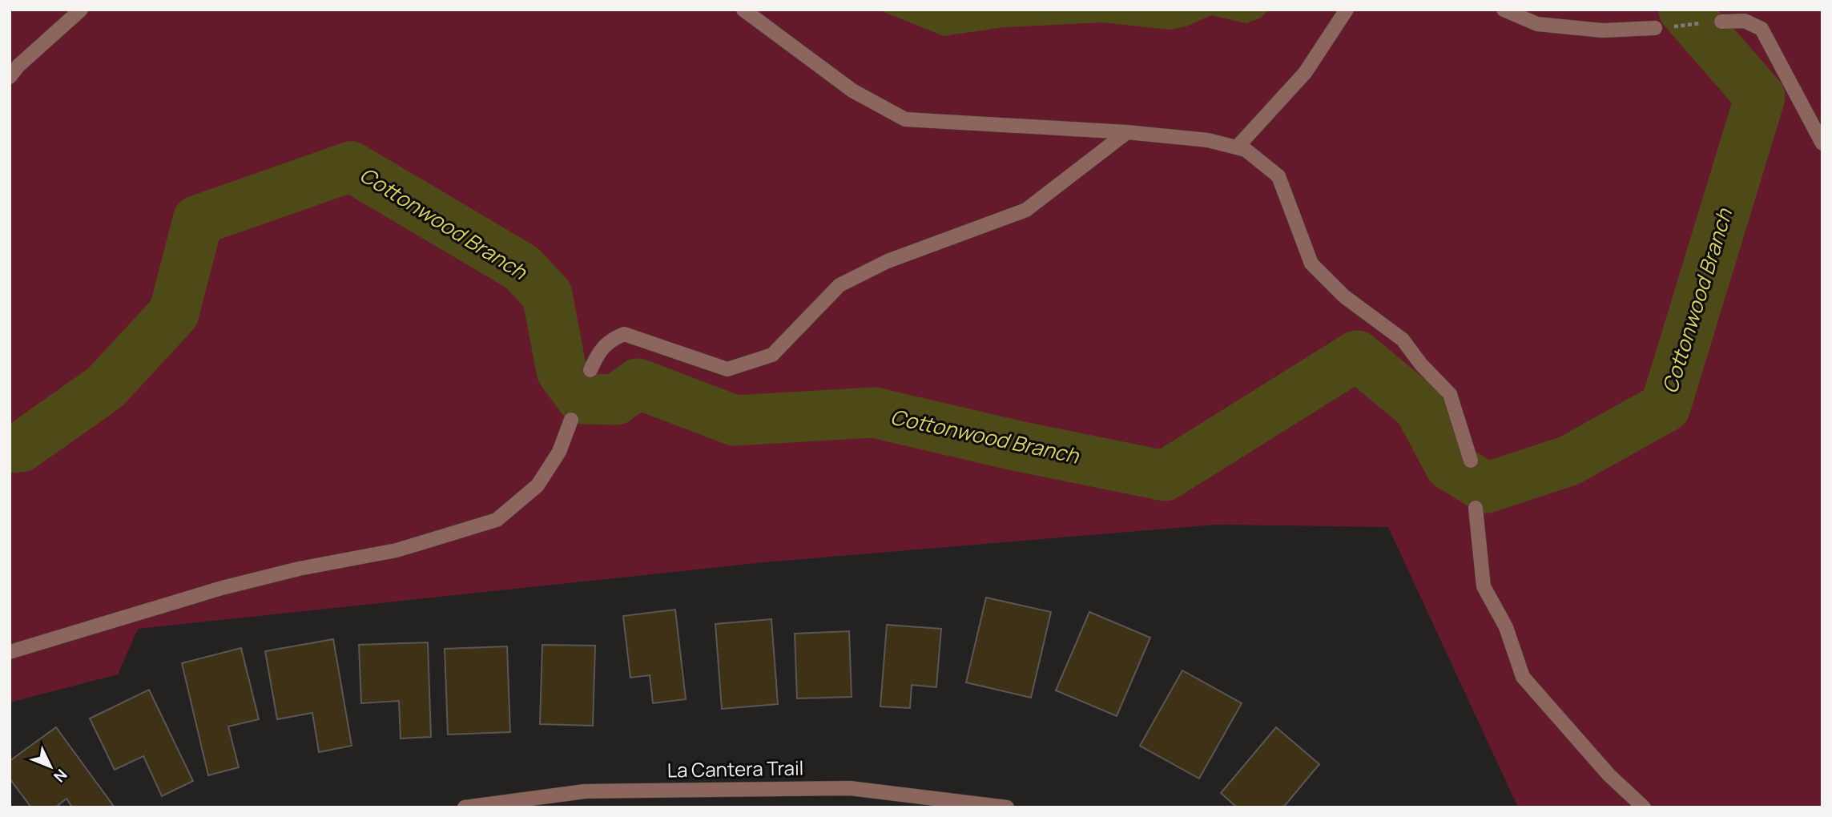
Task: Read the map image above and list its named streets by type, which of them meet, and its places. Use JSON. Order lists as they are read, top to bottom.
{
  "streets": {
    "street": ["La Cantera Trail"]
  },
  "water": ["Cottonwood Branch"],
  "north": "bottom right"
}
